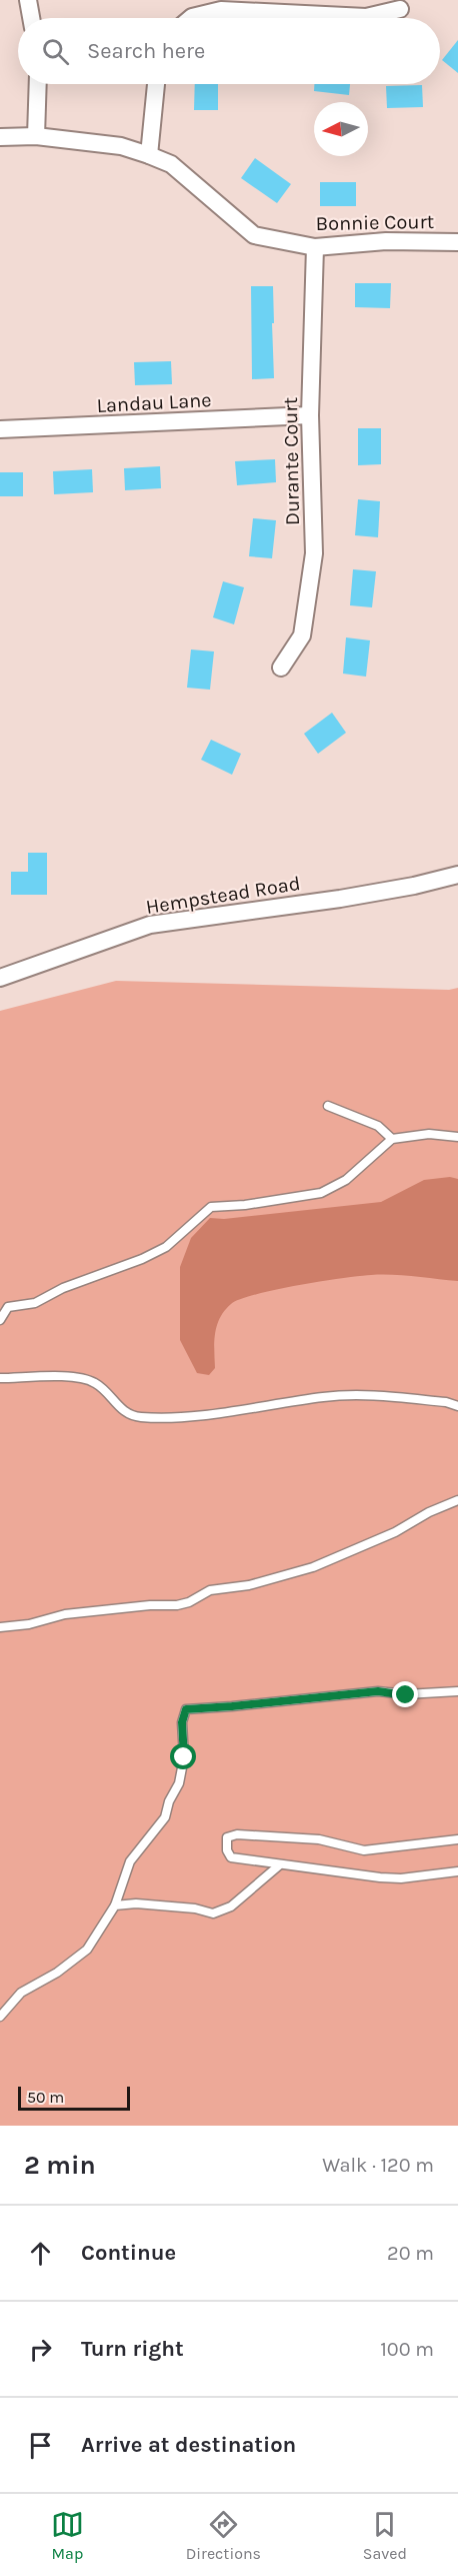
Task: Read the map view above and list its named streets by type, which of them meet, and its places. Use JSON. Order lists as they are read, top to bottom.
{
  "streets": {
    "street": [
      "Bonnie Court",
      "Landau Lane",
      "Durante Court",
      "Hempstead Road"
    ]
  },
  "crossings": [
    ["Bonnie Court", "Durante Court"],
    ["Landau Lane", "Durante Court"]
  ],
  "scale_bar": "50 m",
  "north": "left",
  "page": {
    "search": "Search here",
    "scale": "50 m",
    "heading": ["2 min", "Walk · 120 m"],
    "list": [
      ["Continue", "20 m"],
      ["Turn right", "100 m"],
      "Arrive at destination"
    ],
    "nav": ["Map", "Directions", "Saved"]
  }
}
